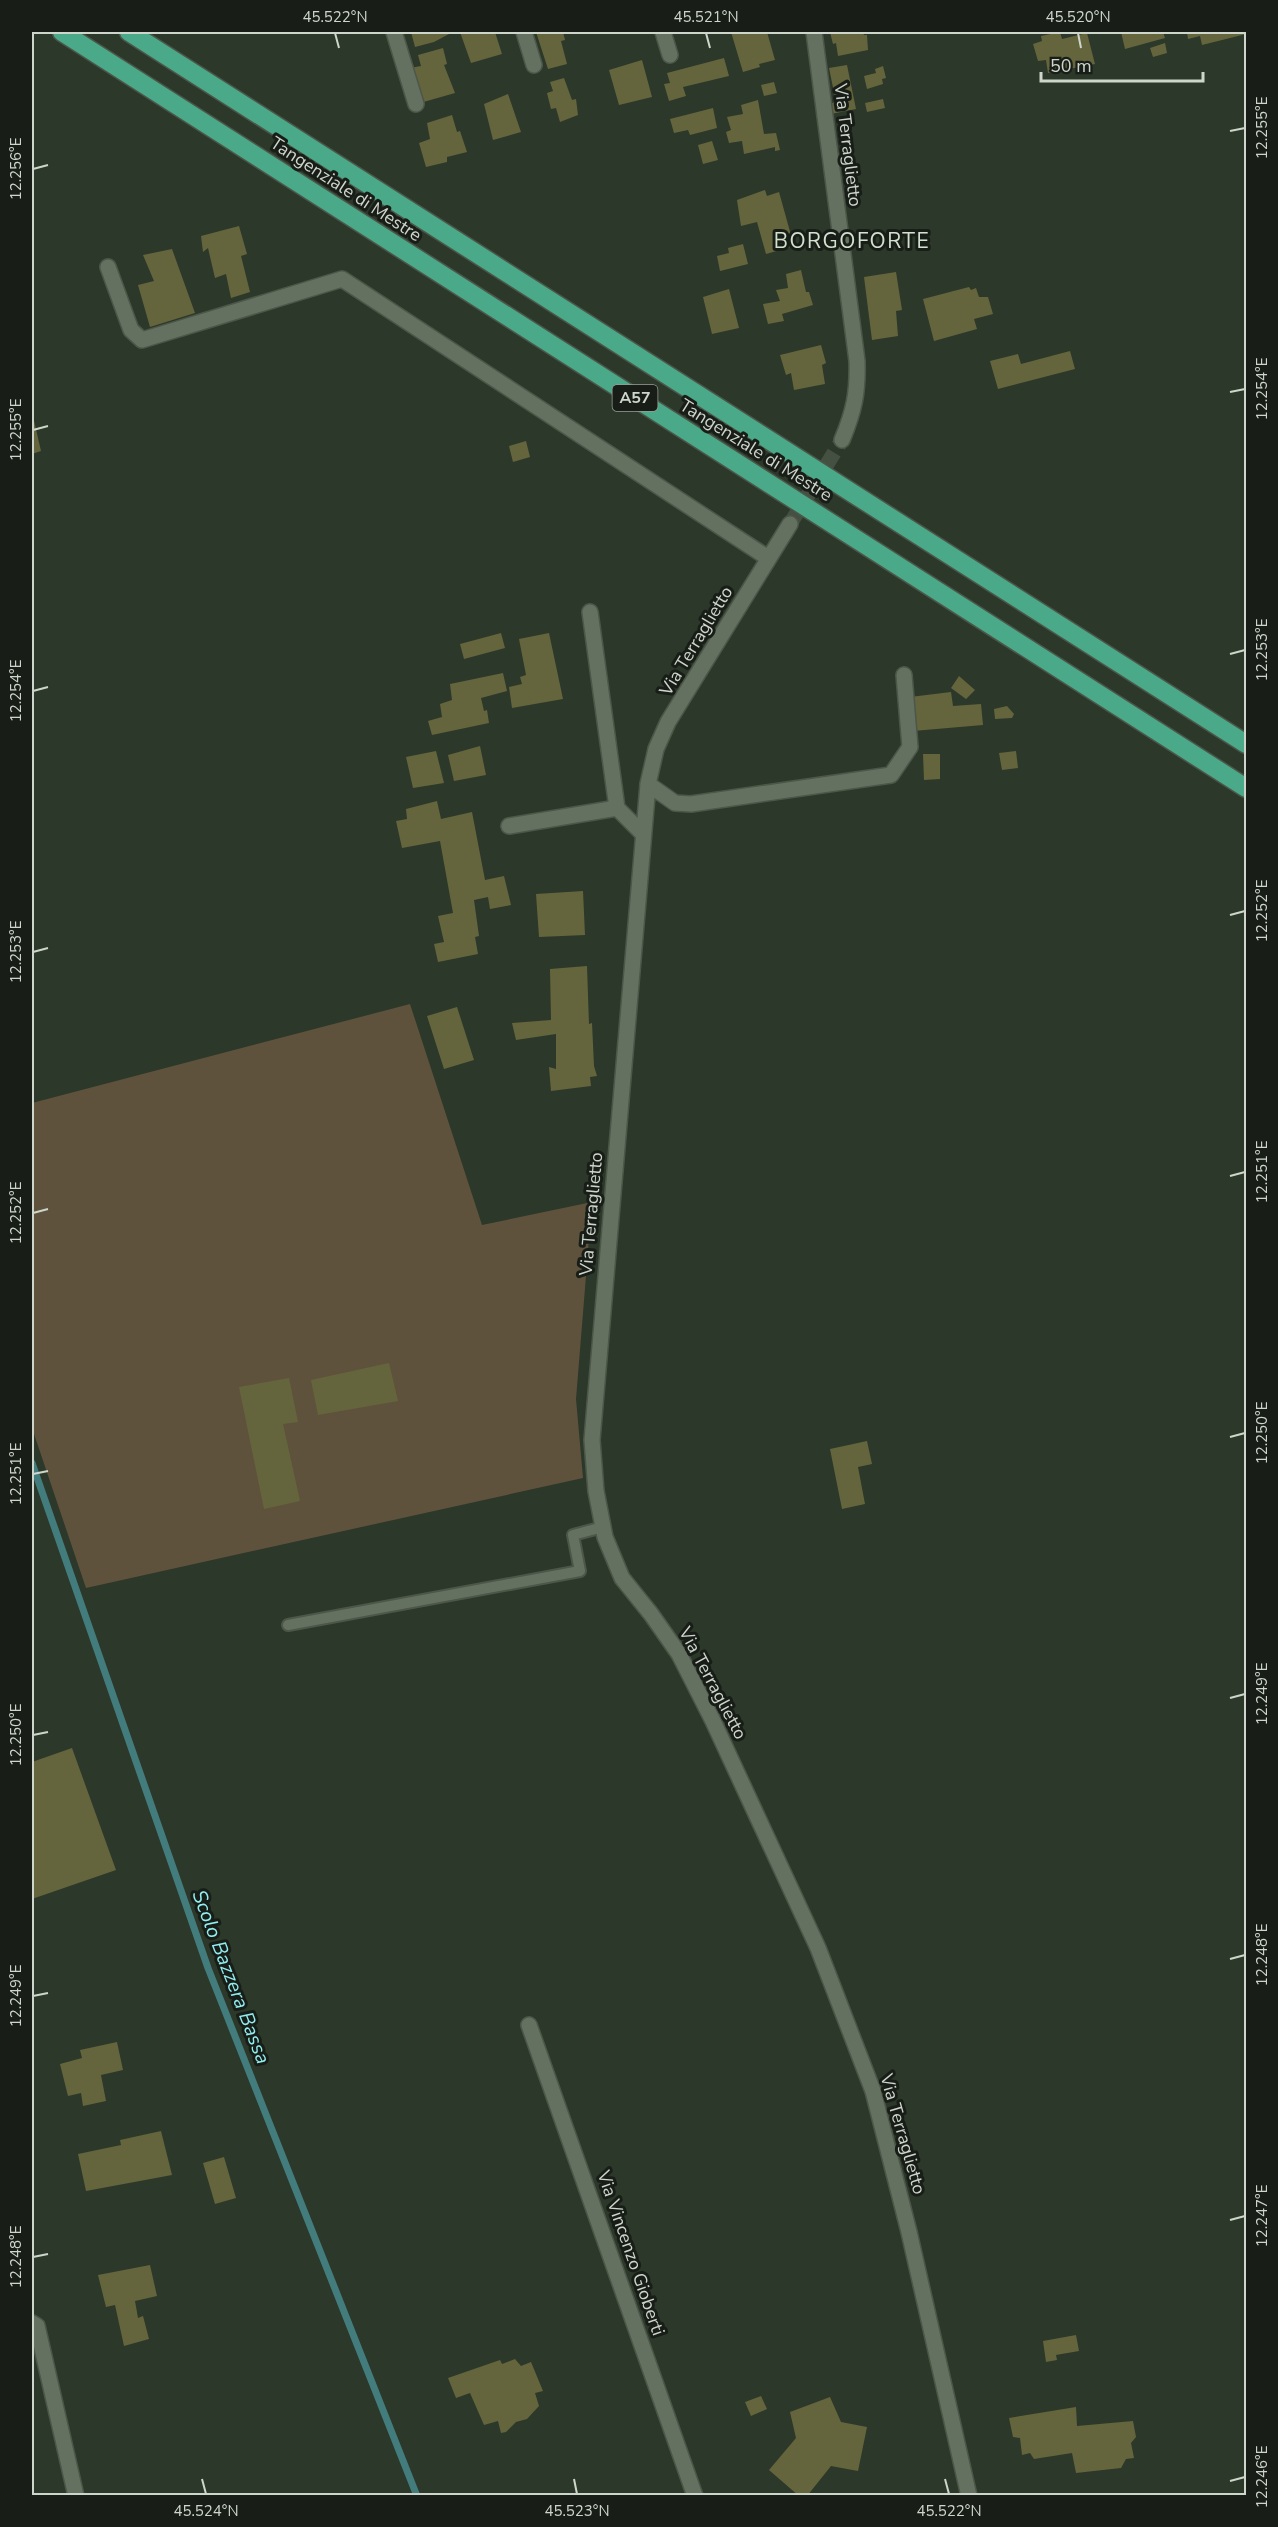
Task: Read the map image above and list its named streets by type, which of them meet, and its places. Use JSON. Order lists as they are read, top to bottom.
{
  "streets": {
    "highway": ["Tangenziale di Mestre", "A57"],
    "street": ["Via Terraglietto", "Via Vincenzo Gioberti"]
  },
  "districts": ["BORGOFORTE"],
  "water": ["Scolo Bazzera Bassa"],
  "scale_bar": "50 m",
  "coordinates": [
    "45.522°N",
    "45.521°N",
    "45.520°N",
    "12.255°E",
    "12.256°E",
    "12.254°E",
    "12.253°E",
    "12.252°E",
    "12.251°E",
    "12.250°E",
    "12.249°E",
    "12.248°E",
    "12.247°E",
    "12.246°E",
    "45.524°N",
    "45.523°N"
  ]
}
